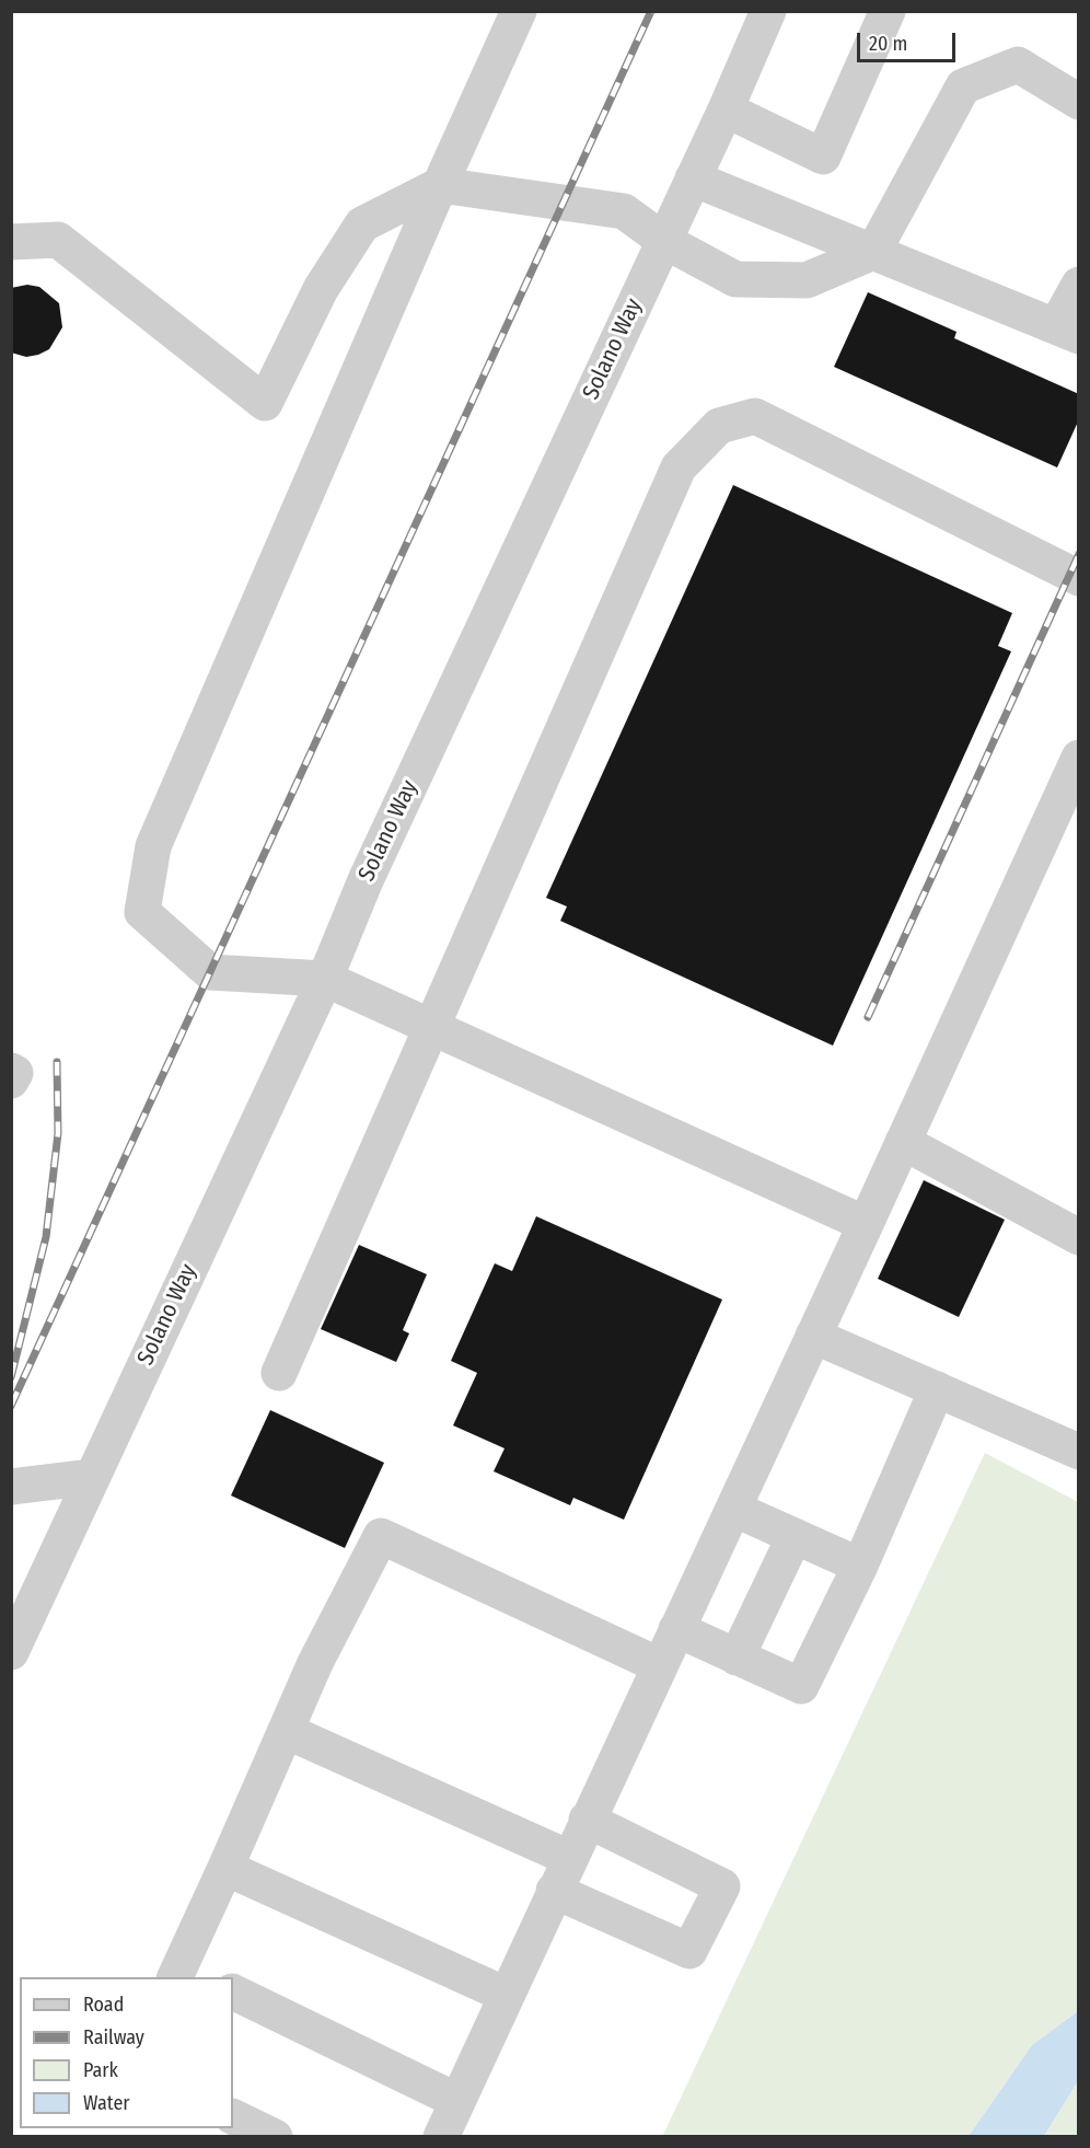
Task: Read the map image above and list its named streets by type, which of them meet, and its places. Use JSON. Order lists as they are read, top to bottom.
{
  "streets": {
    "street": ["Solano Way"]
  },
  "legend": [
    "Road",
    "Railway",
    "Park",
    "Water"
  ],
  "scale_bar": "20 m"
}
